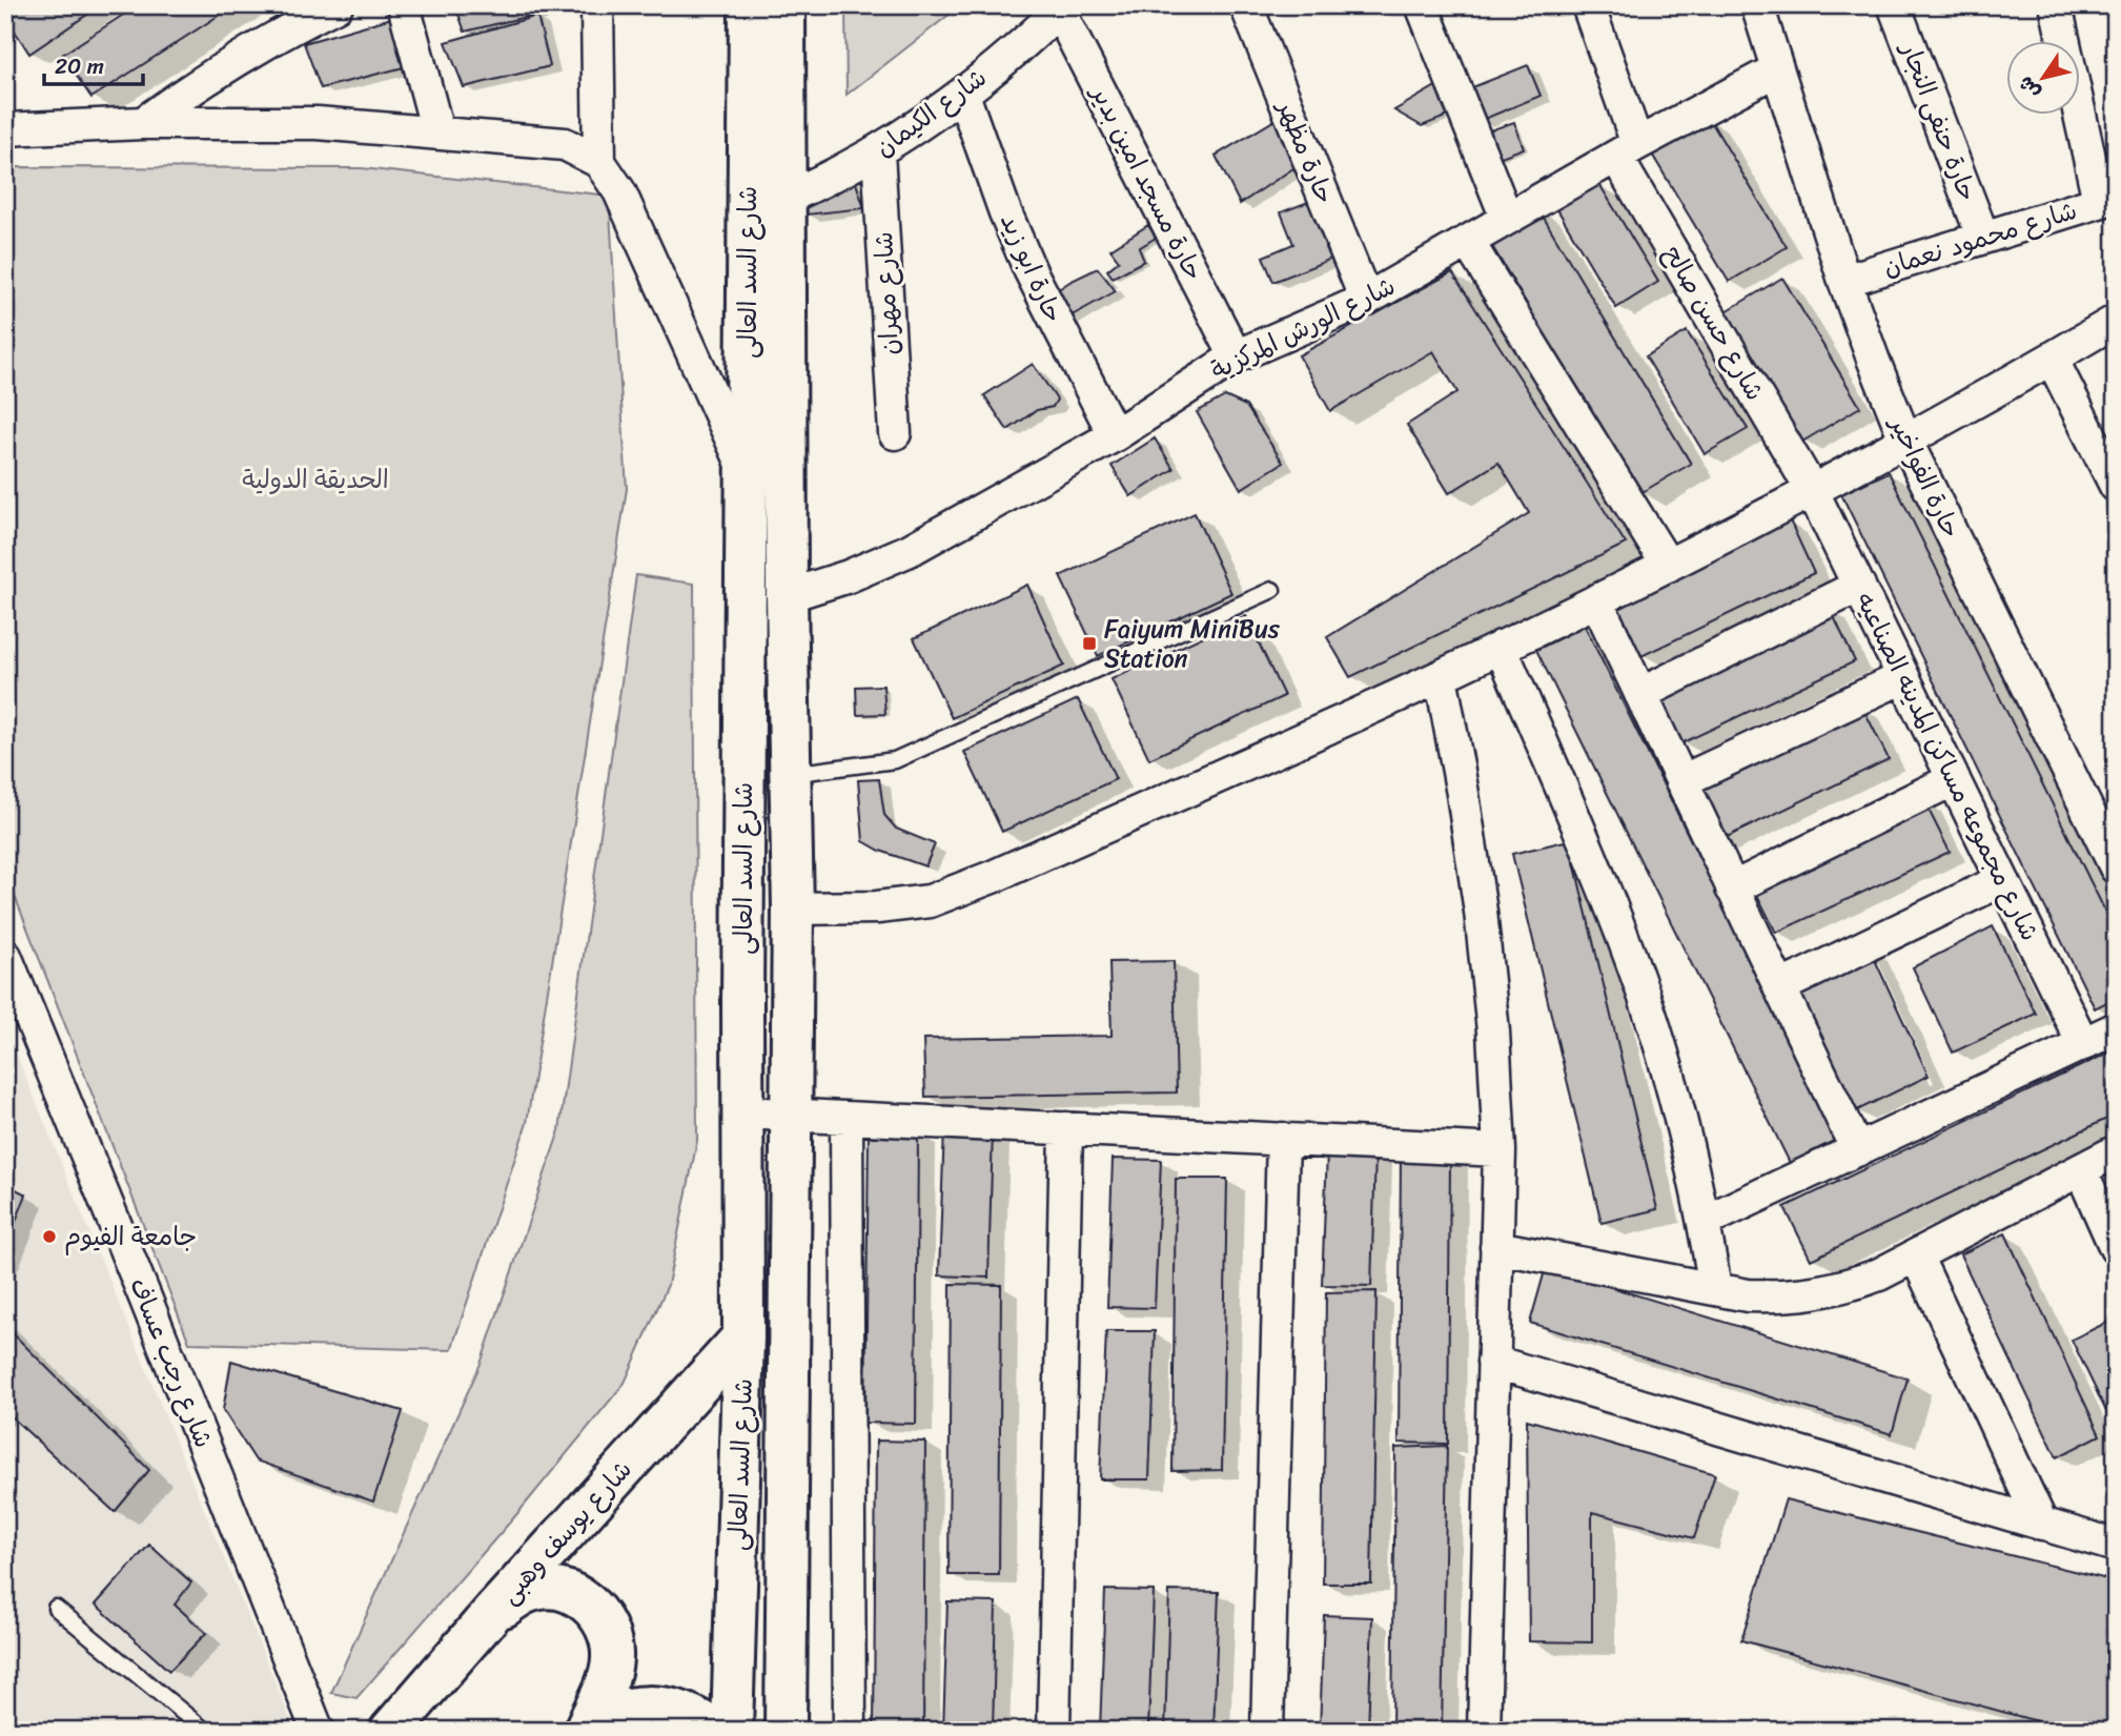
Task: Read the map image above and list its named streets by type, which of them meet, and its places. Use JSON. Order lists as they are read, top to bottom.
{
  "streets": {
    "main road": ["شارع السد العالى", "شارع يوسف وهبى"],
    "street": [
      "شارع الكيمان",
      "حارة حنفى النجار",
      "حارة مظهر",
      "حارة مسجد امين بدير",
      "شارع محمود نعمان",
      "حارة ابو زيد",
      "شارع مهران",
      "شارع حسن صالح",
      "شارع الورش المركزية",
      "حارة الفواخير",
      "شارع مجموعه مساكن المدينه الصناعيه",
      "شارع رجب عساف"
    ]
  },
  "crossings": [
    ["شارع الكيمان", "حارة مسجد امين بدير"],
    ["شارع الكيمان", "حارة ابو زيد"],
    ["شارع الكيمان", "شارع السد العالى"],
    ["شارع الكيمان", "شارع مهران"],
    ["حارة حنفى النجار", "شارع محمود نعمان"],
    ["حارة مظهر", "شارع الورش المركزية"],
    ["حارة مسجد امين بدير", "شارع الورش المركزية"],
    ["شارع محمود نعمان", "حارة الفواخير"],
    ["حارة ابو زيد", "شارع الورش المركزية"],
    ["شارع السد العالى", "شارع الورش المركزية"],
    ["شارع السد العالى", "شارع يوسف وهبى"],
    ["شارع حسن صالح", "شارع الورش المركزية"],
    ["شارع حسن صالح", "شارع مجموعه مساكن المدينه الصناعيه"],
    ["شارع الورش المركزية", "حارة الفواخير"]
  ],
  "parks": ["الحديقة الدولية"],
  "places": {
    "transit": ["Faiyum MiniBus Station"],
    "other": ["جامعة الفيوم"]
  },
  "scale_bar": "20 m",
  "north": "bottom left"
}
